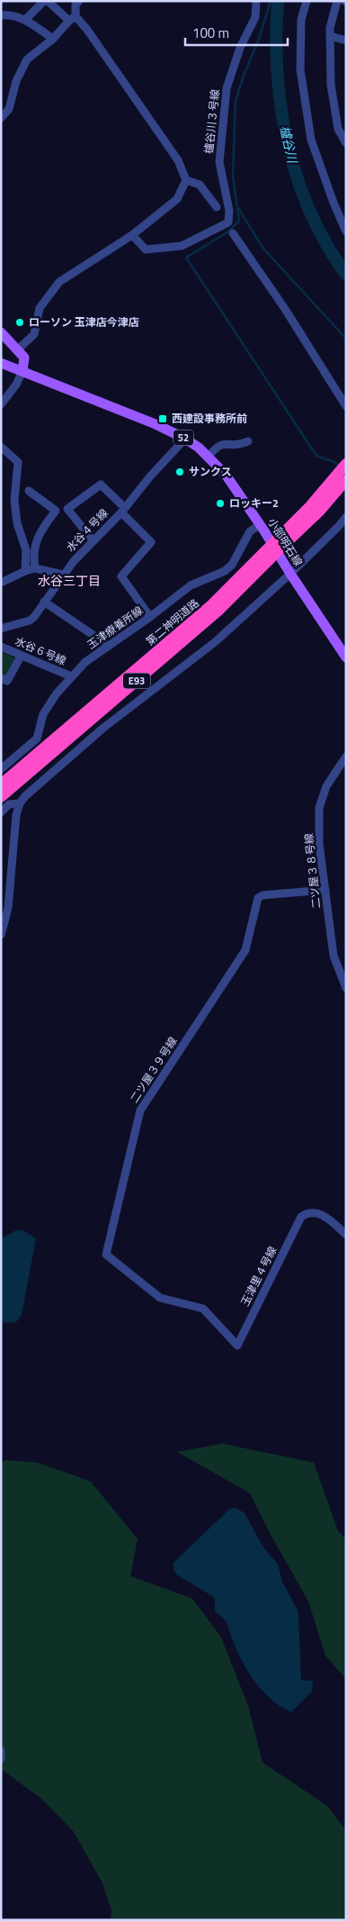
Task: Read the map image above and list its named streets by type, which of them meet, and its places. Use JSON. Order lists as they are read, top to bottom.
{
  "streets": {
    "highway": ["第二神明道路", "E93"],
    "main road": ["52", "小部明石線"],
    "street": [
      "櫨谷川３号線",
      "水谷４号線",
      "玉津療養所線",
      "水谷６号線",
      "二ツ屋３８号線",
      "二ツ屋３９号線",
      "玉津里４号線"
    ]
  },
  "crossings": [
    ["水谷４号線", "小部明石線"],
    ["小部明石線", "玉津療養所線"],
    ["玉津療養所線", "水谷６号線"],
    ["二ツ屋３８号線", "二ツ屋３９号線"],
    ["二ツ屋３９号線", "玉津里４号線"]
  ],
  "districts": ["水谷三丁目"],
  "water": ["櫨谷川"],
  "places": {
    "other": ["ローソン 玉津店今津店", "サンクス", "ロッキー2"],
    "transit": ["西建設事務所前"]
  },
  "scale_bar": "100 m"
}
